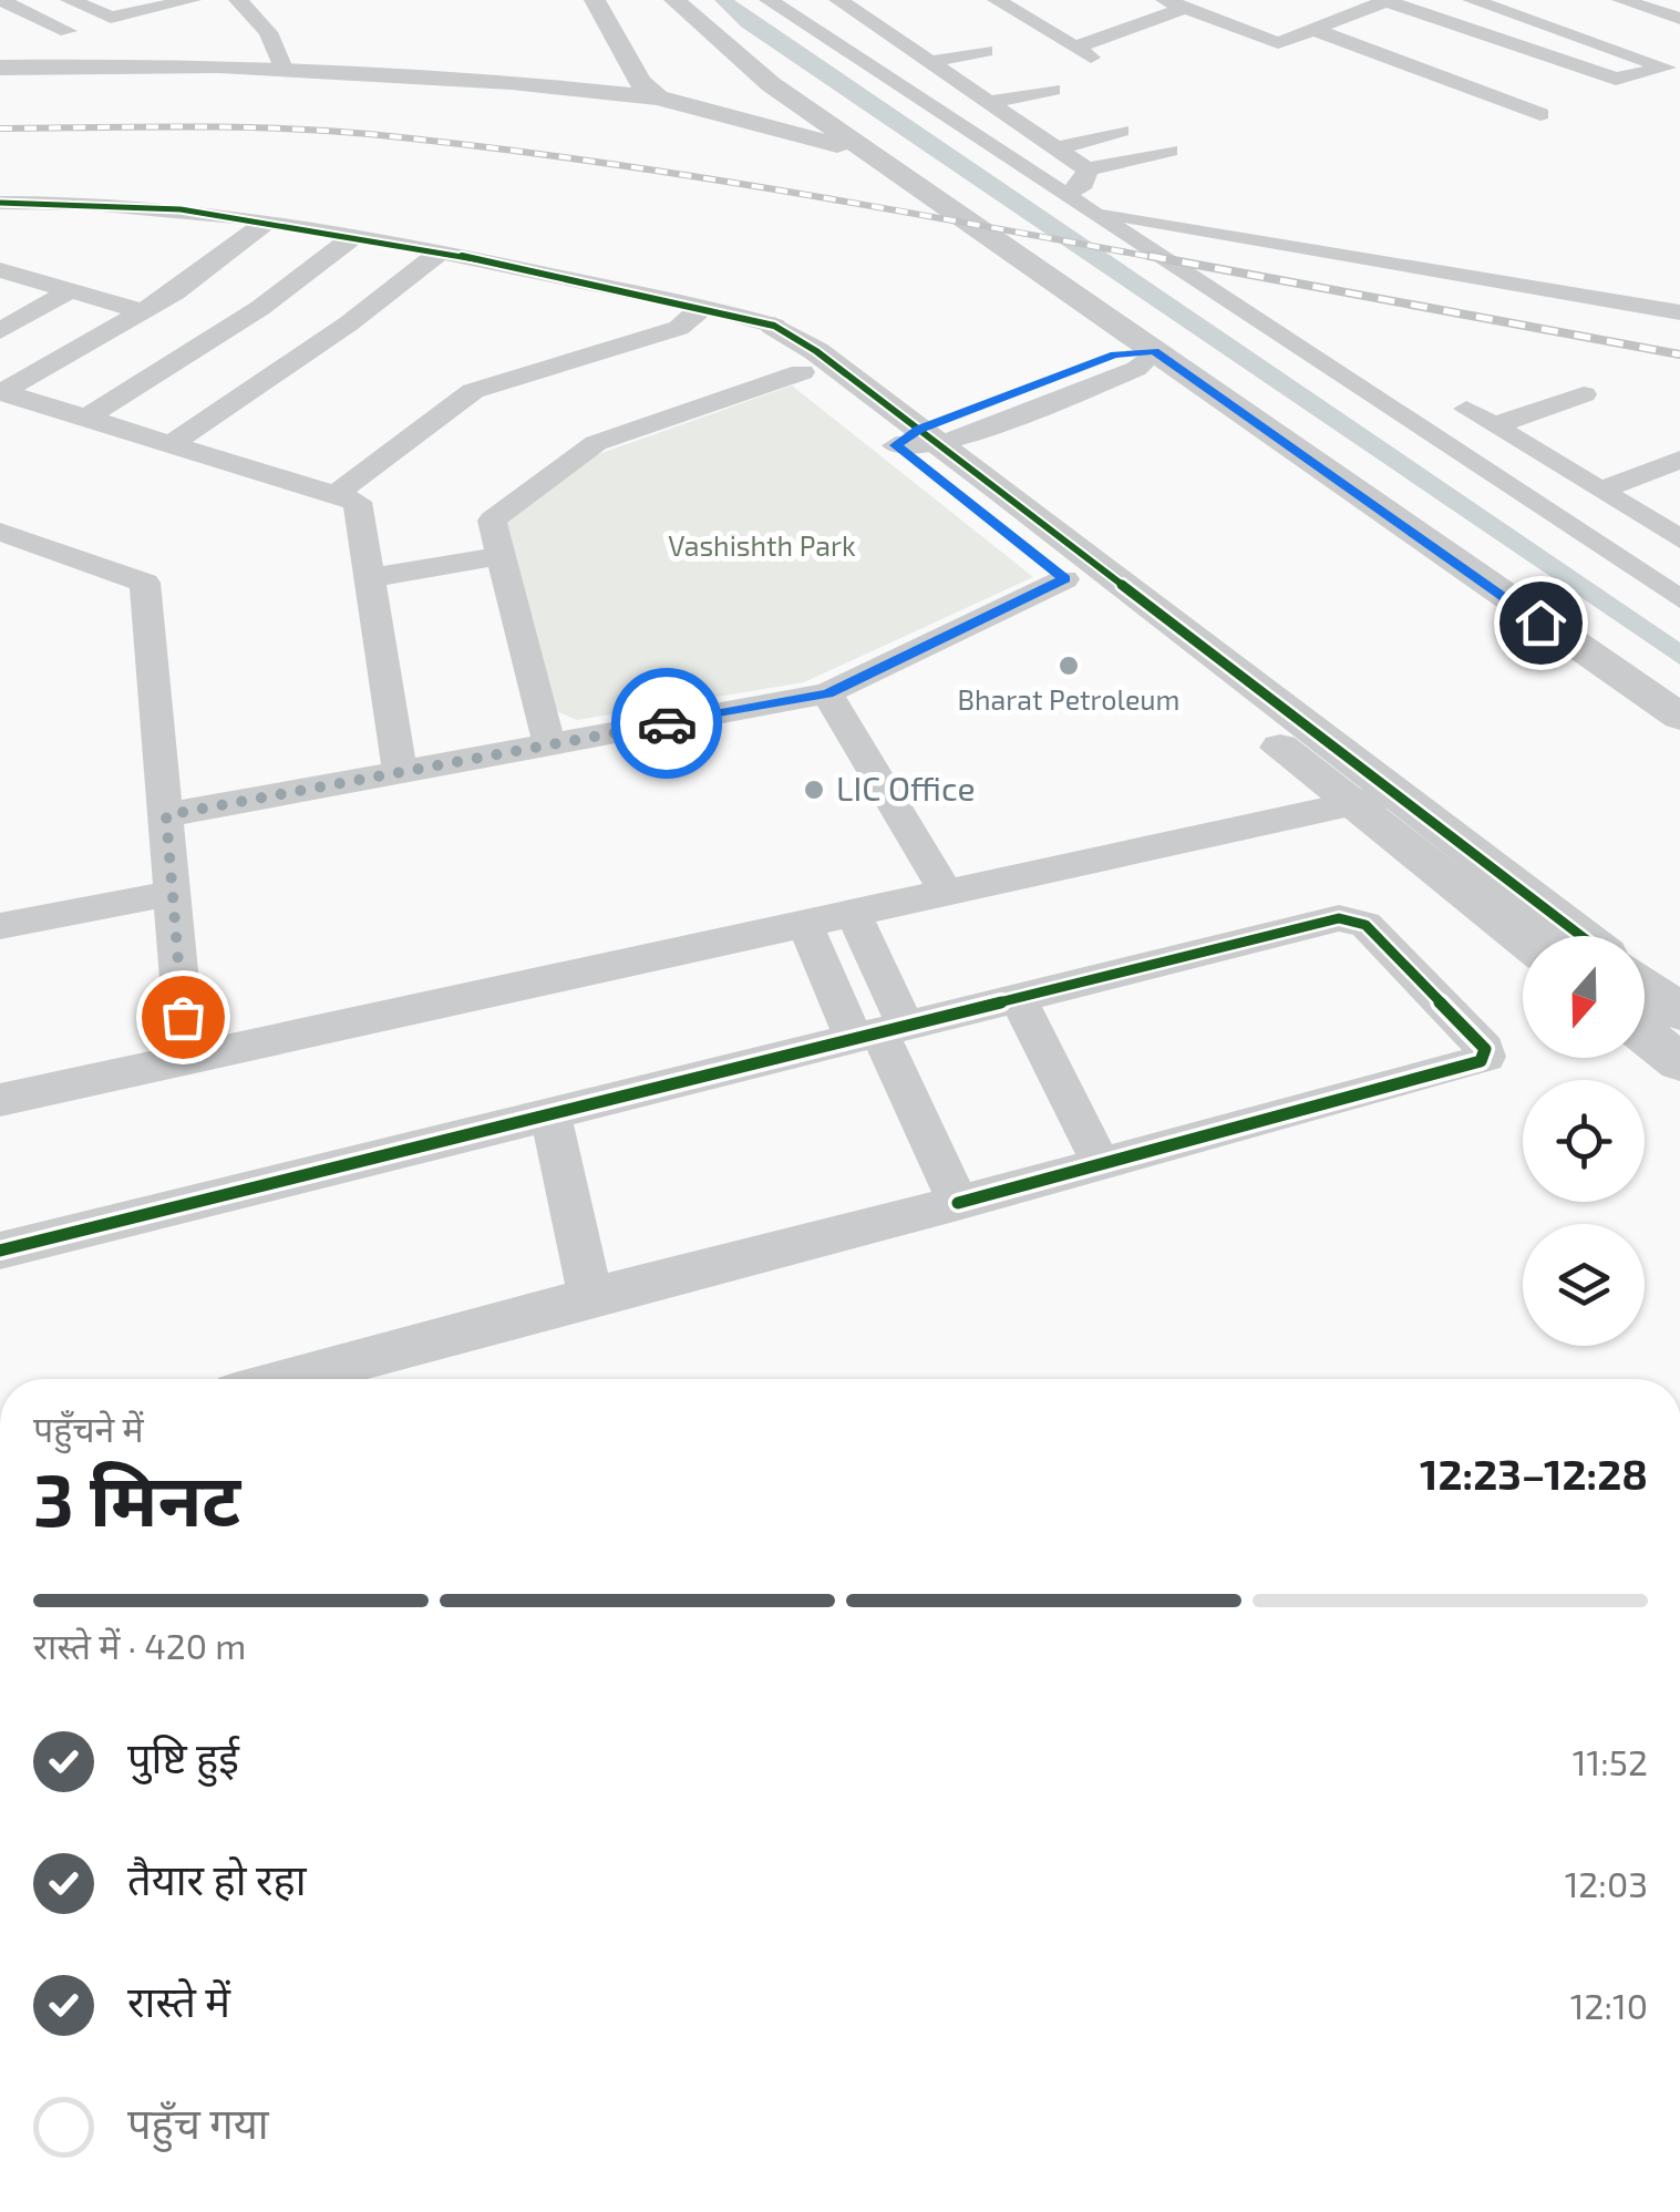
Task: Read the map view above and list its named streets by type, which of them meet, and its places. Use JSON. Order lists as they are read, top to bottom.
{
  "parks": ["Vashishth Park"],
  "places": ["Bharat Petroleum", "LIC Office"],
  "north": "bottom",
  "page": {
    "heading": ["3 मिनट", "पहुँचने में", "12:23–12:28"],
    "bar": "रास्ते में · 420 m",
    "list": [
      ["पुष्टि हुई", "11:52"],
      ["तैयार हो रहा", "12:03"],
      ["रास्ते में", "12:10"],
      "पहुँच गया"
    ]
  }
}
